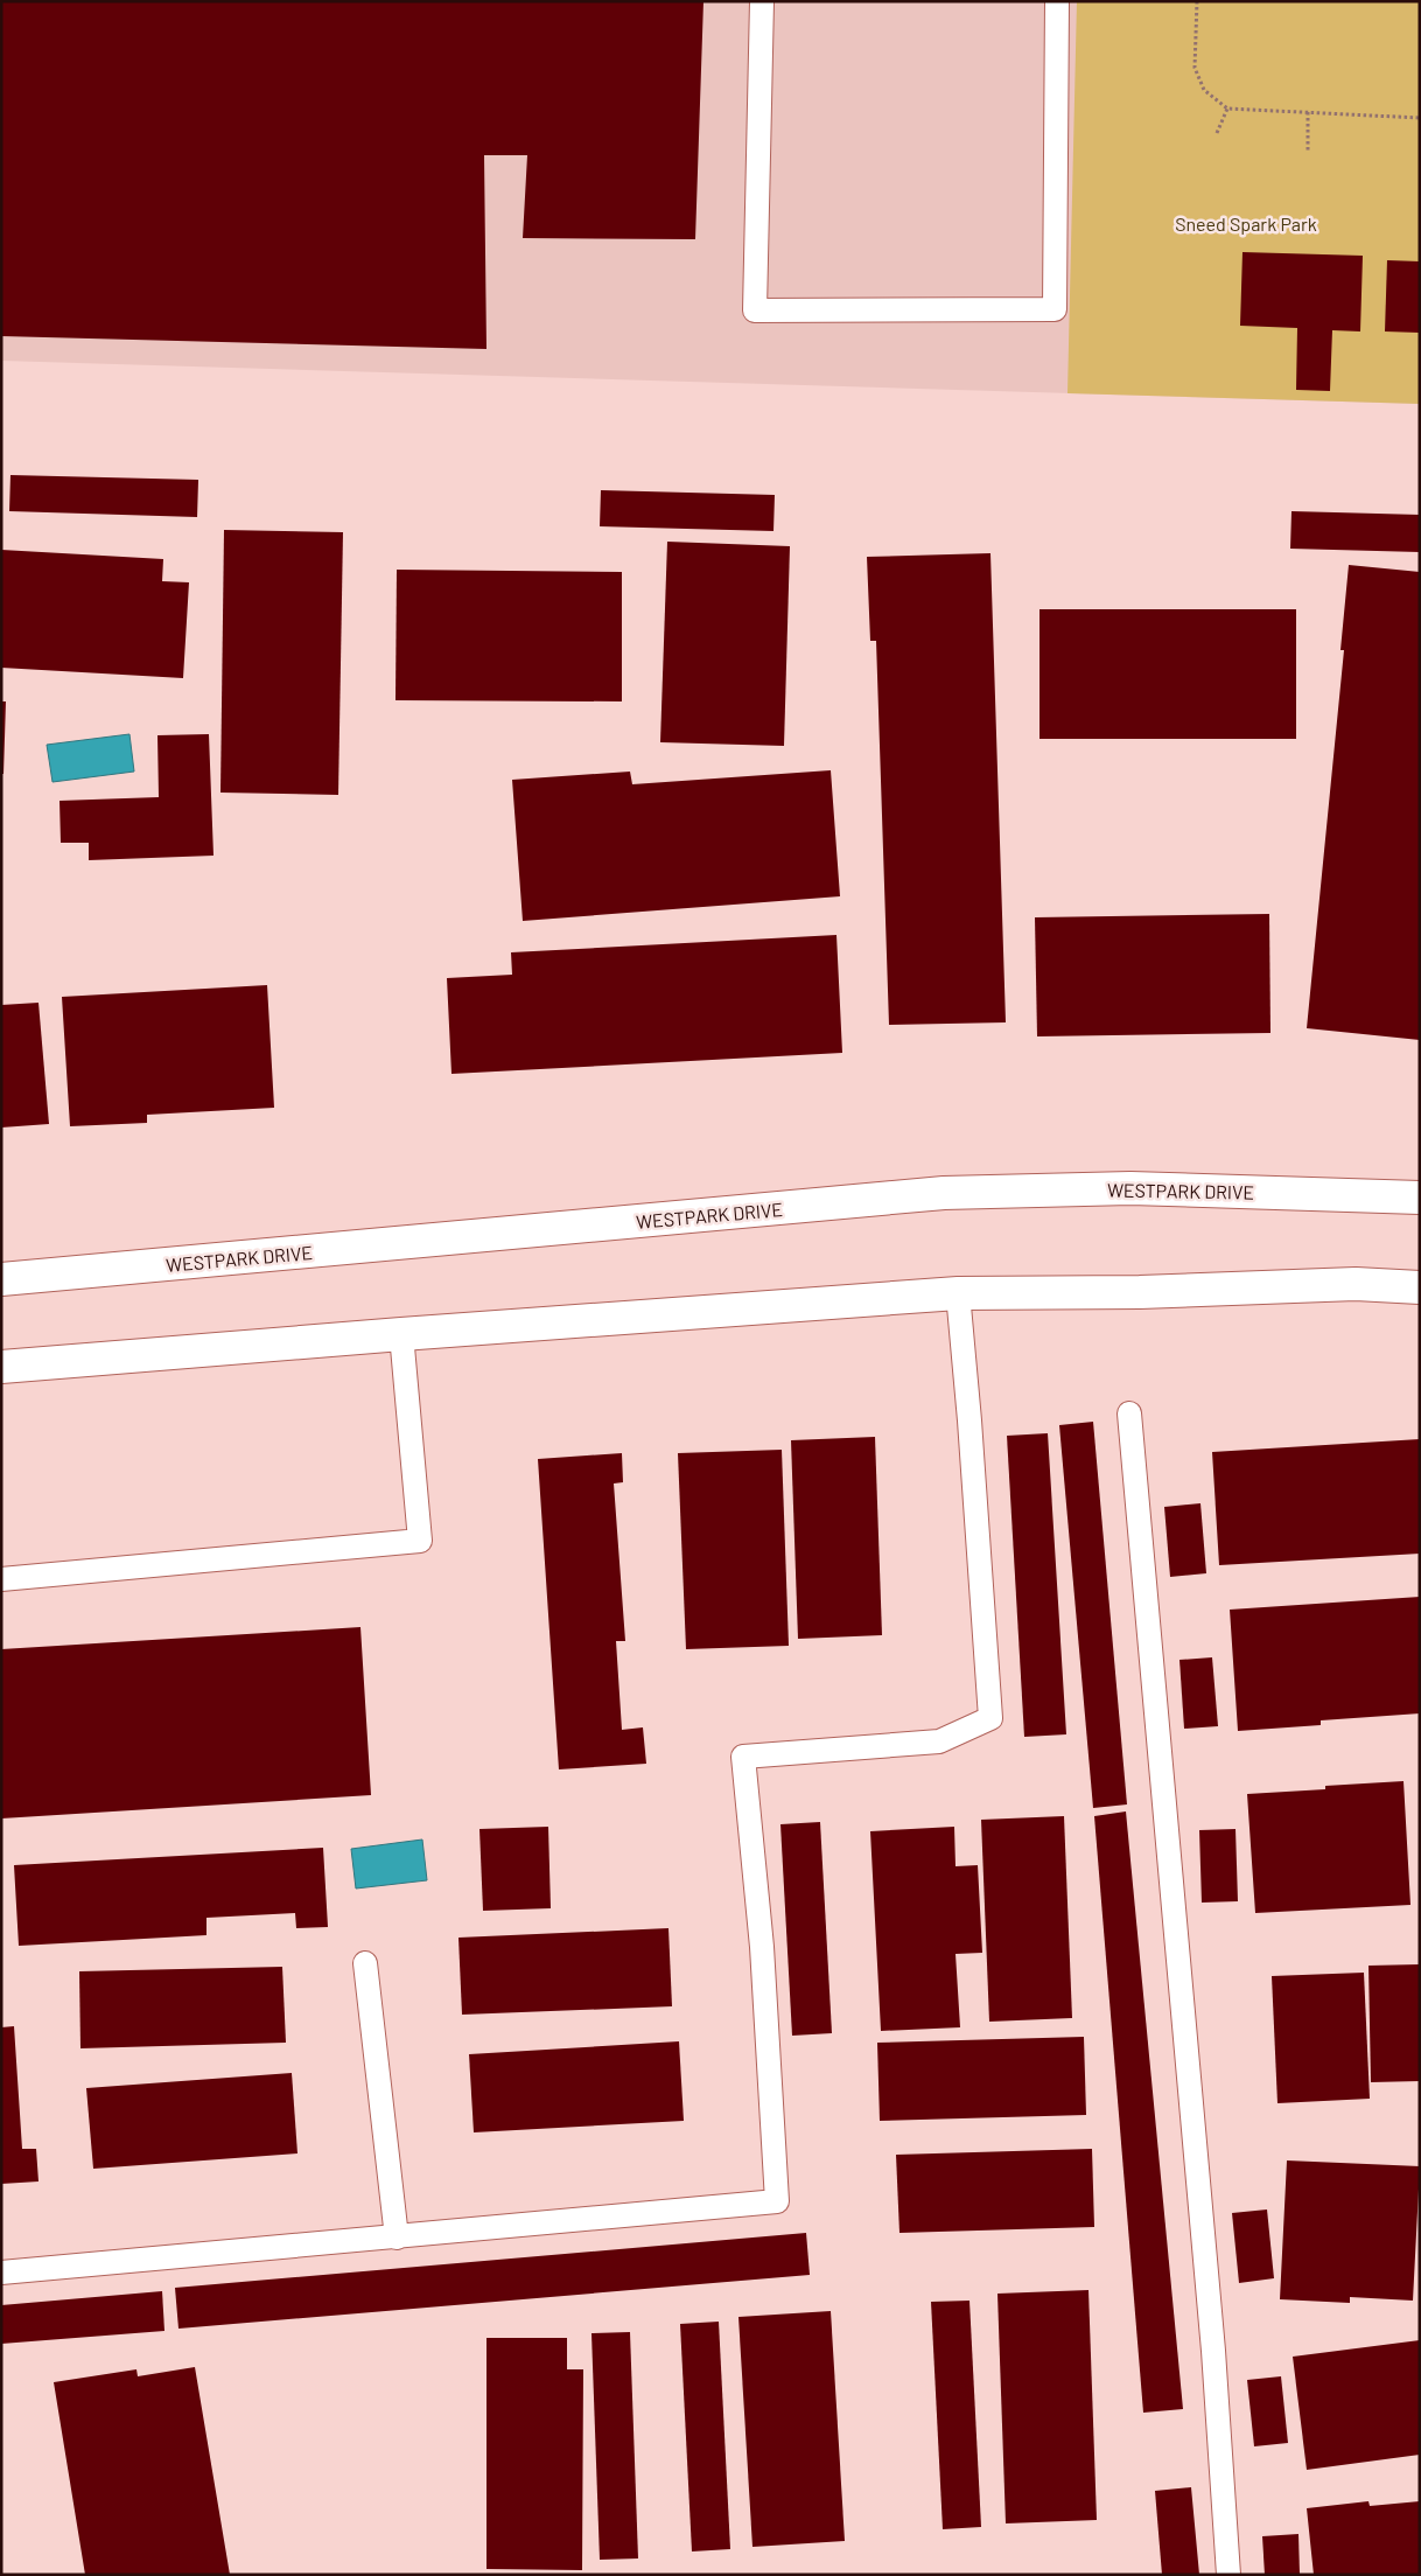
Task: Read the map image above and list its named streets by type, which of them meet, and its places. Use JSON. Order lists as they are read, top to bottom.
{
  "streets": {
    "main road": ["WESTPARK DRIVE"]
  },
  "parks": ["Sneed Spark Park"]
}
